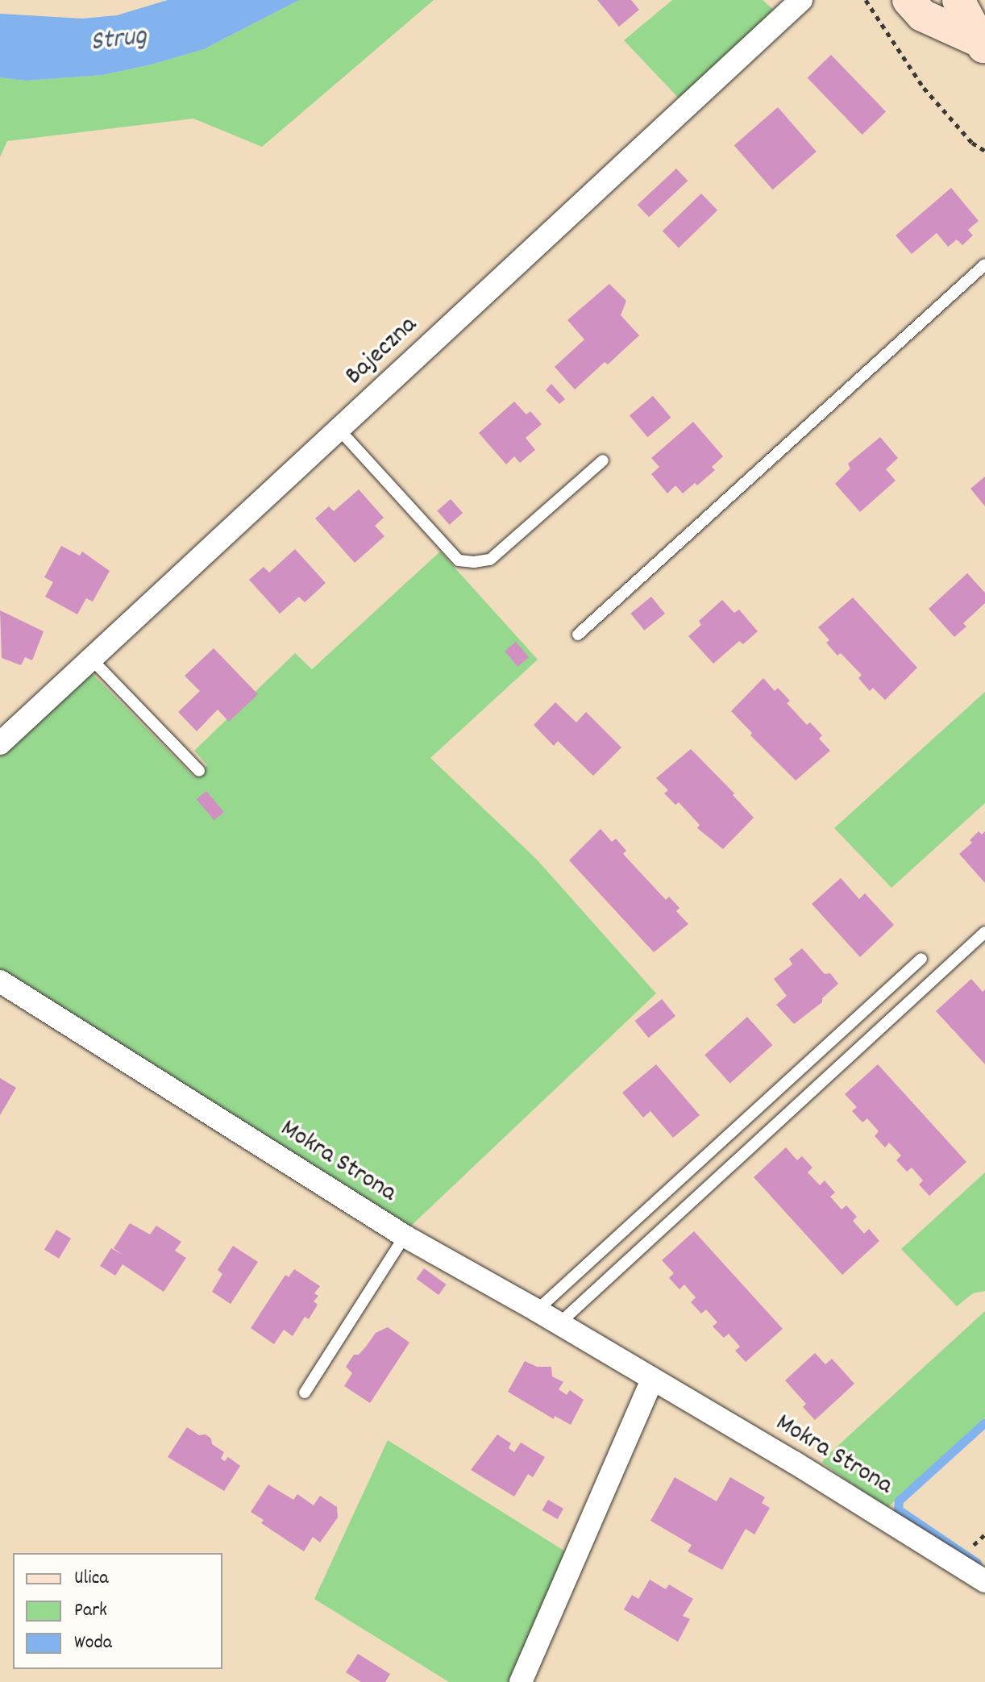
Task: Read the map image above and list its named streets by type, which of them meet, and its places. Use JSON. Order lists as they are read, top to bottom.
{
  "streets": {
    "street": ["Bajeczna", "Mokra Strona"]
  },
  "water": ["Strug"],
  "legend": ["Ulica", "Park", "Woda"]
}
